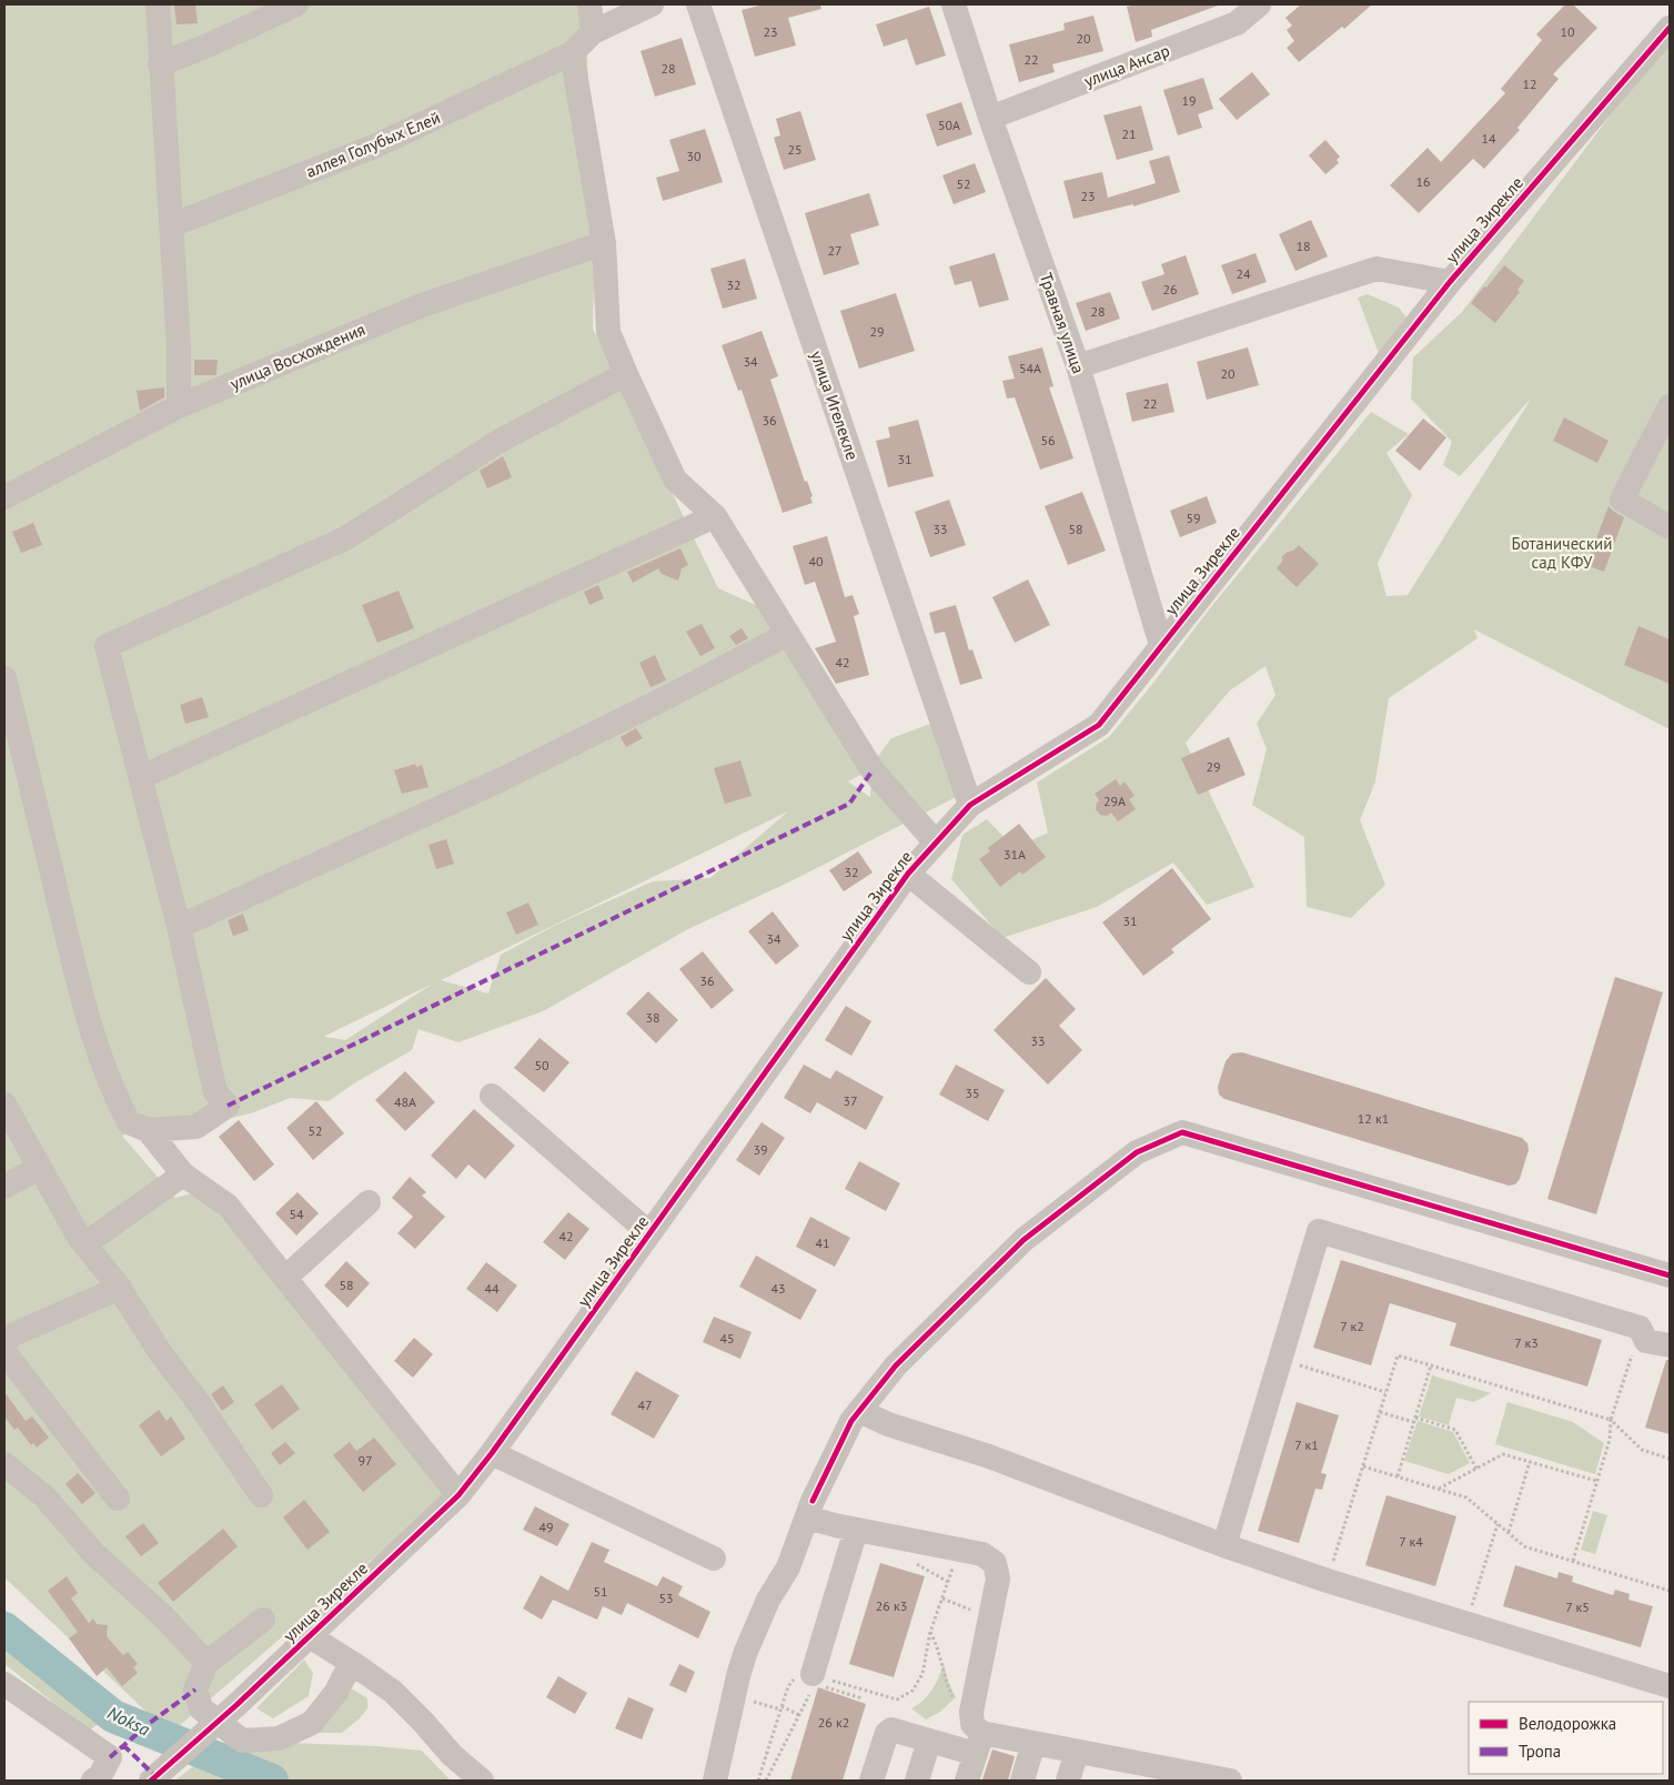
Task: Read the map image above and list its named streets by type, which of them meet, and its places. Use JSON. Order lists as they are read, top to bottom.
{
  "streets": {
    "street": [
      "улица Ансар",
      "аллея Голубых Елей",
      "улица Зирекле",
      "Травная улица",
      "улица Восхождения",
      "улица Игелекле"
    ]
  },
  "crossings": [
    ["улица Ансар", "Травная улица"],
    ["улица Зирекле", "Травная улица"],
    ["улица Зирекле", "улица Игелекле"]
  ],
  "water": ["Noksa"],
  "parks": ["Ботанический сад КФУ"],
  "house_numbers": [
    "23",
    "10",
    "20",
    "22",
    "28",
    "12",
    "19",
    "50А",
    "21",
    "14",
    "25",
    "30",
    "16",
    "52",
    "23",
    "18",
    "27",
    "24",
    "32",
    "26",
    "28",
    "29",
    "34",
    "54А",
    "20",
    "22",
    "36",
    "56",
    "31",
    "59",
    "33",
    "58",
    "40",
    "42",
    "29",
    "29А",
    "31А",
    "32",
    "31",
    "34",
    "36",
    "38",
    "33",
    "50",
    "35",
    "37",
    "48А",
    "12 к1",
    "52",
    "39",
    "54",
    "42",
    "41",
    "58",
    "44",
    "43",
    "7 к2",
    "45",
    "7 к3",
    "47",
    "7 к1",
    "97",
    "49",
    "7 к4",
    "51",
    "53",
    "26 к3",
    "7 к5",
    "26 к2"
  ],
  "legend": ["Велодорожка", "Тропа"]
}
